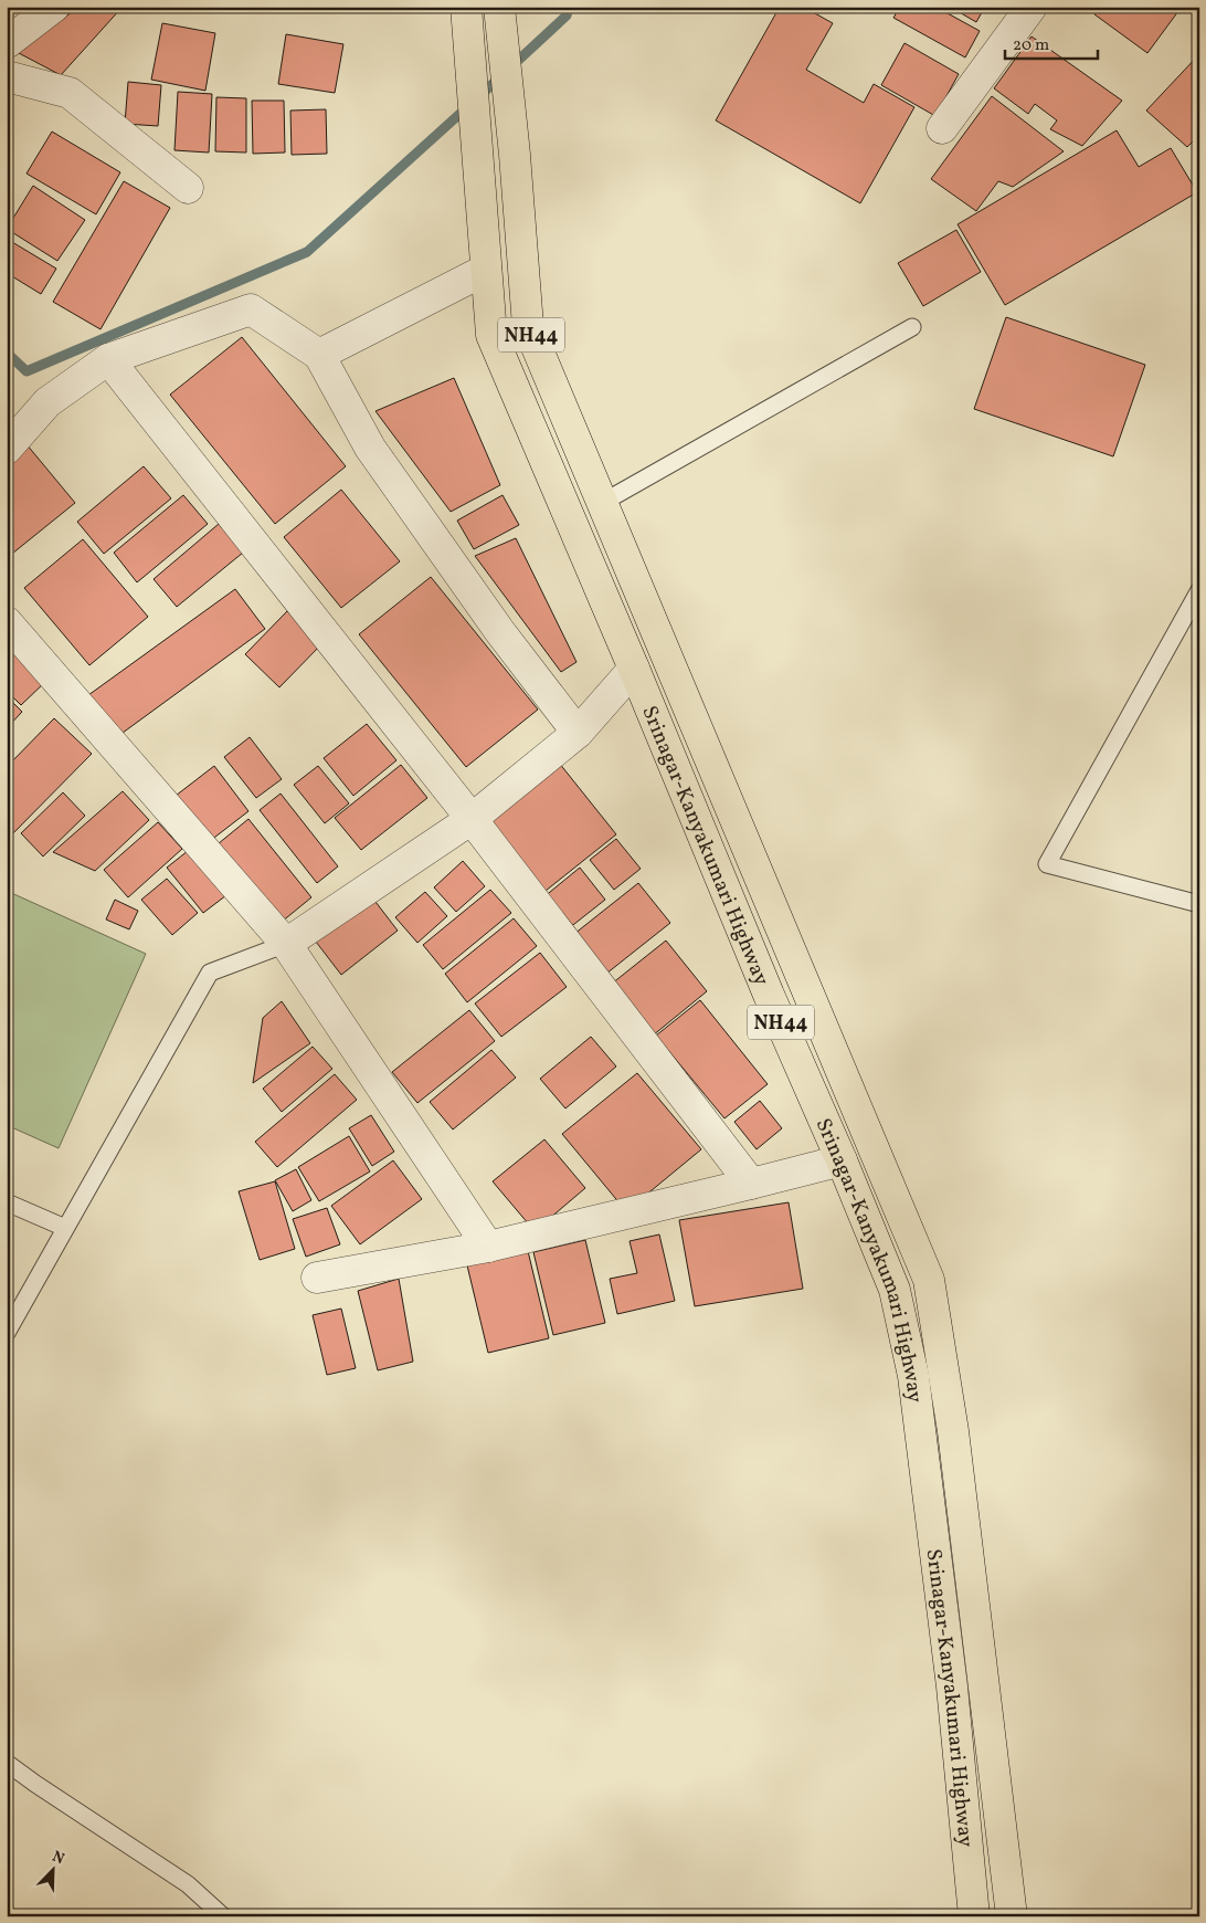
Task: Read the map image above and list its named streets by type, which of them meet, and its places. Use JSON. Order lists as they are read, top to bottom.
{
  "streets": {
    "highway": ["NH44", "Srinagar-Kanyakumari Highway"]
  },
  "scale_bar": "20 m",
  "north": "top right"
}
